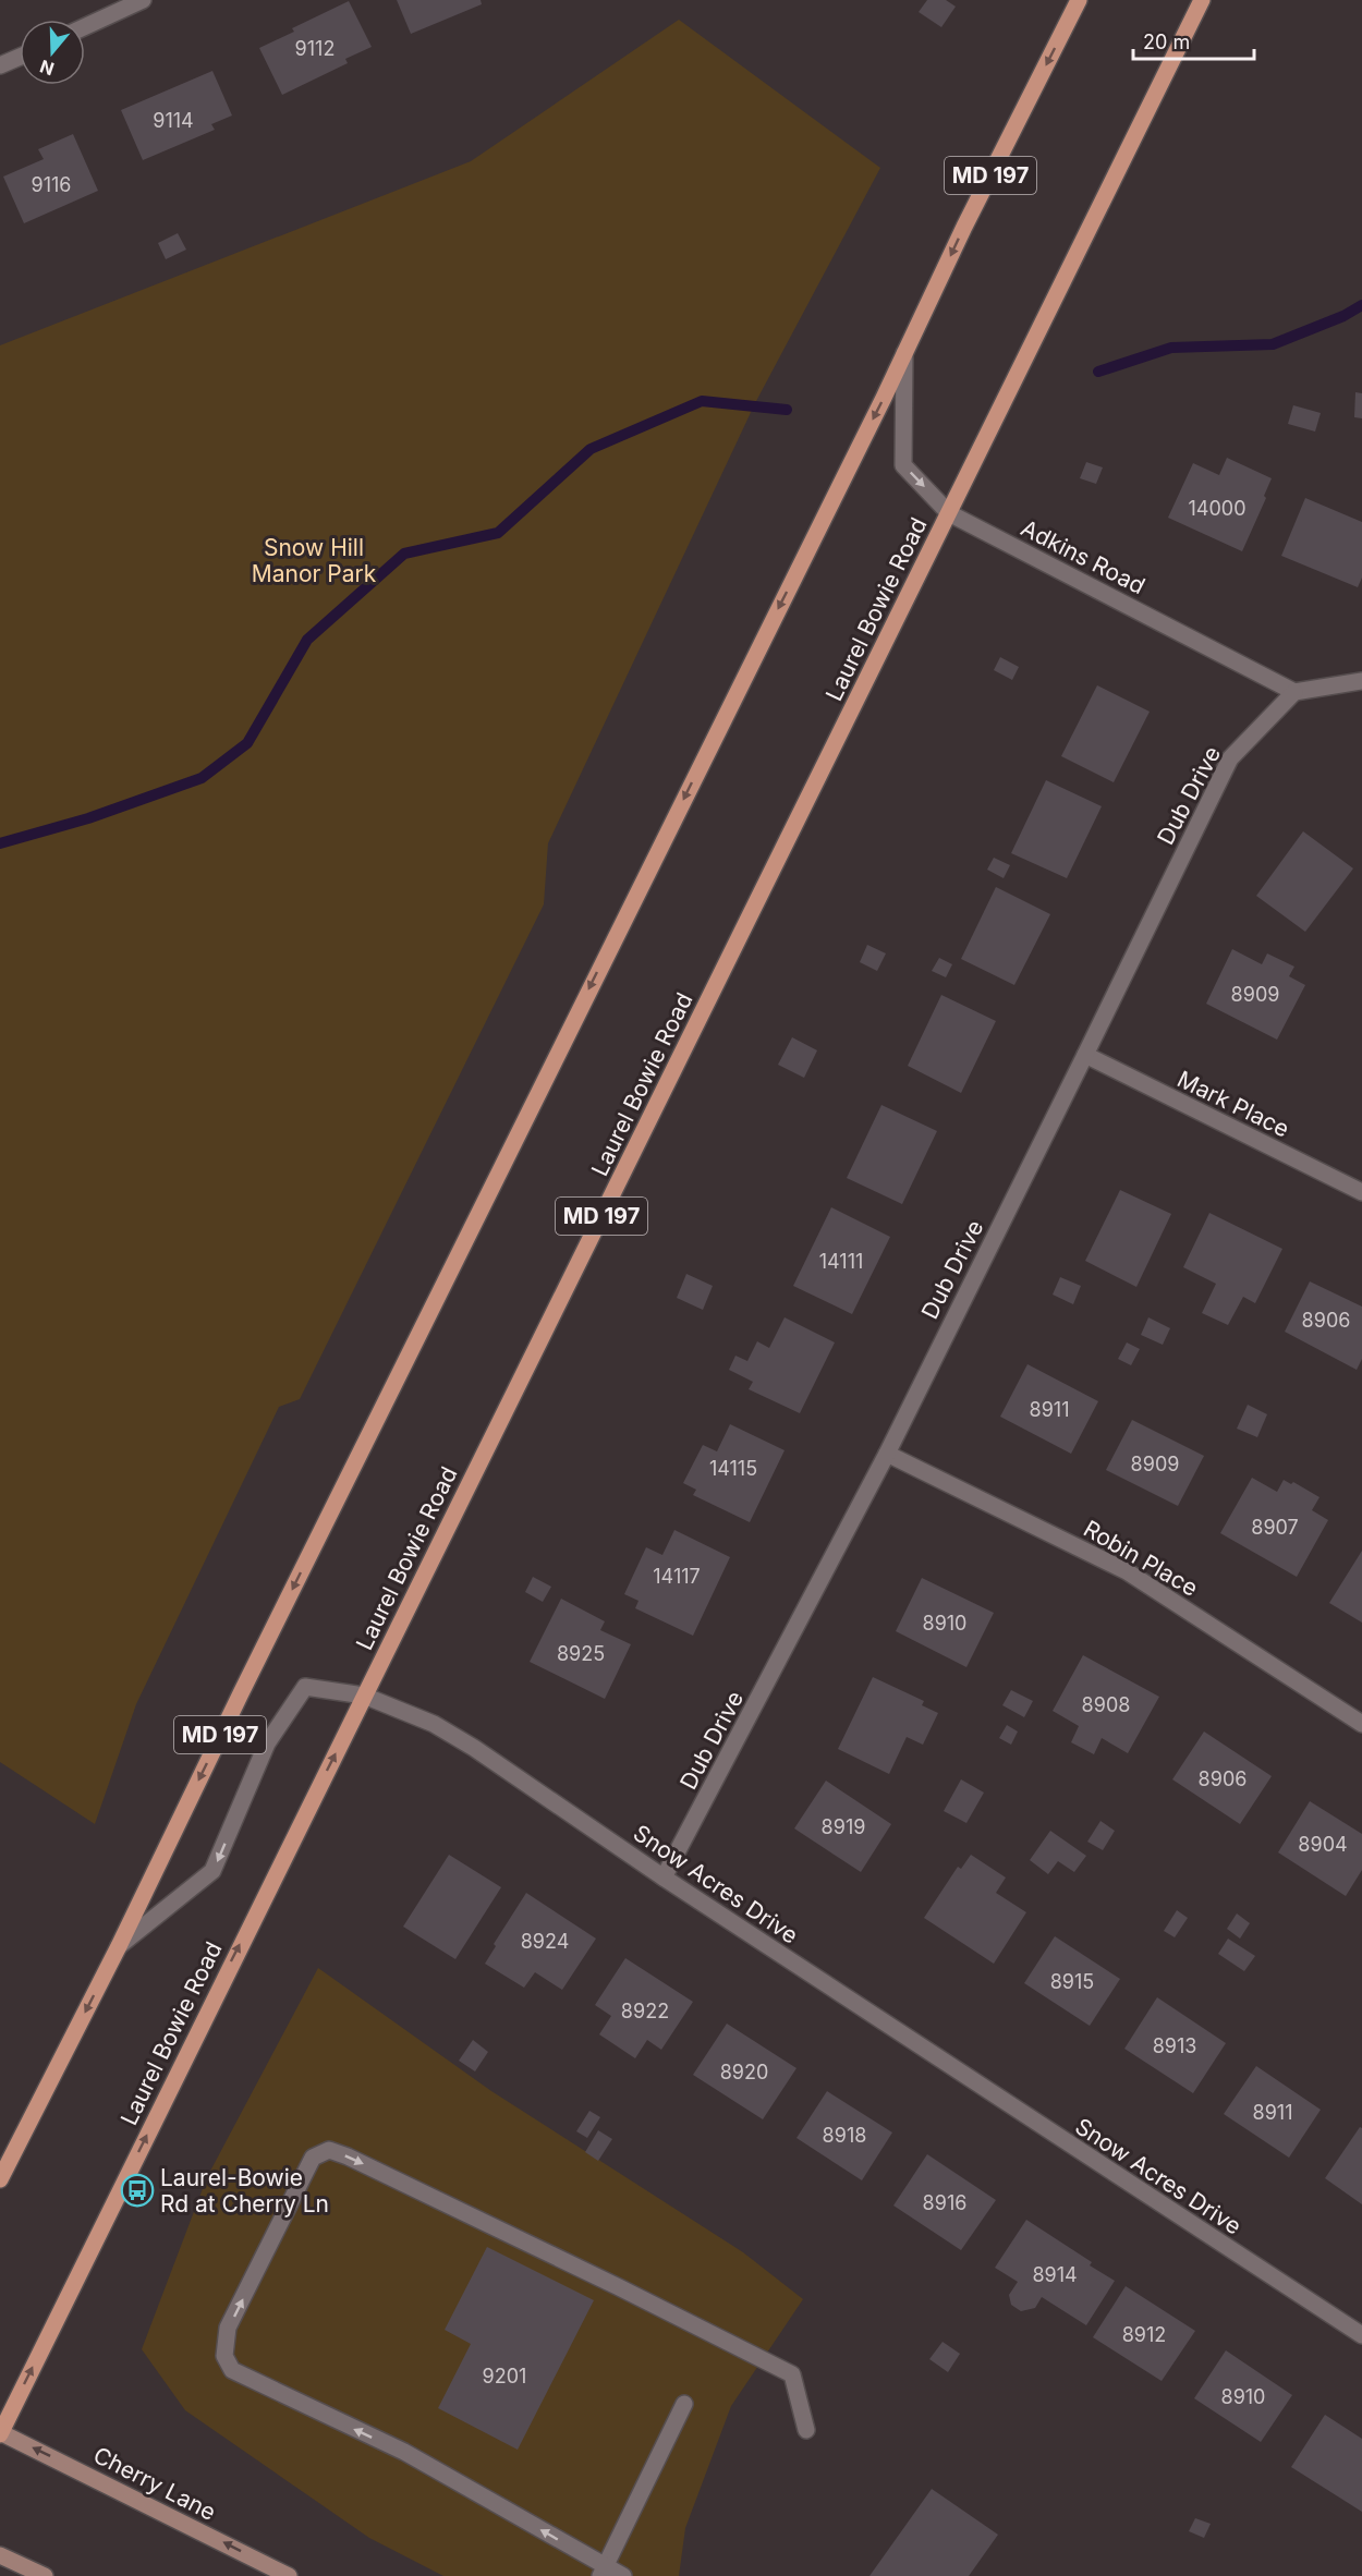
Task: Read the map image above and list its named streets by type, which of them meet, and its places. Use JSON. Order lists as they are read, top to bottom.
{
  "streets": {
    "main road": ["MD 197", "Laurel Bowie Road", "Cherry Lane"],
    "street": [
      "Adkins Road",
      "Dub Drive",
      "Mark Place",
      "Robin Place",
      "Snow Acres Drive"
    ]
  },
  "crossings": [
    ["MD 197", "Adkins Road"],
    ["MD 197", "Snow Acres Drive"],
    ["Adkins Road", "Laurel Bowie Road"],
    ["Adkins Road", "Dub Drive"],
    ["Laurel Bowie Road", "Snow Acres Drive"],
    ["Laurel Bowie Road", "Cherry Lane"],
    ["Dub Drive", "Mark Place"],
    ["Dub Drive", "Robin Place"],
    ["Dub Drive", "Snow Acres Drive"]
  ],
  "one_way": ["Cherry Lane"],
  "parks": ["Snow Hill Manor Park"],
  "places": {
    "bus stop": ["Laurel-Bowie Rd at Cherry Ln"]
  },
  "house_numbers": [
    "9112",
    "9114",
    "9116",
    "14000",
    "8909",
    "14111",
    "8906",
    "8911",
    "8909",
    "14115",
    "8907",
    "14117",
    "8910",
    "8925",
    "8908",
    "8906",
    "8919",
    "8904",
    "8924",
    "8915",
    "8922",
    "8913",
    "8920",
    "8911",
    "8918",
    "8916",
    "8914",
    "8912",
    "9201",
    "8910"
  ],
  "scale_bar": "20 m",
  "north": "bottom"
}
